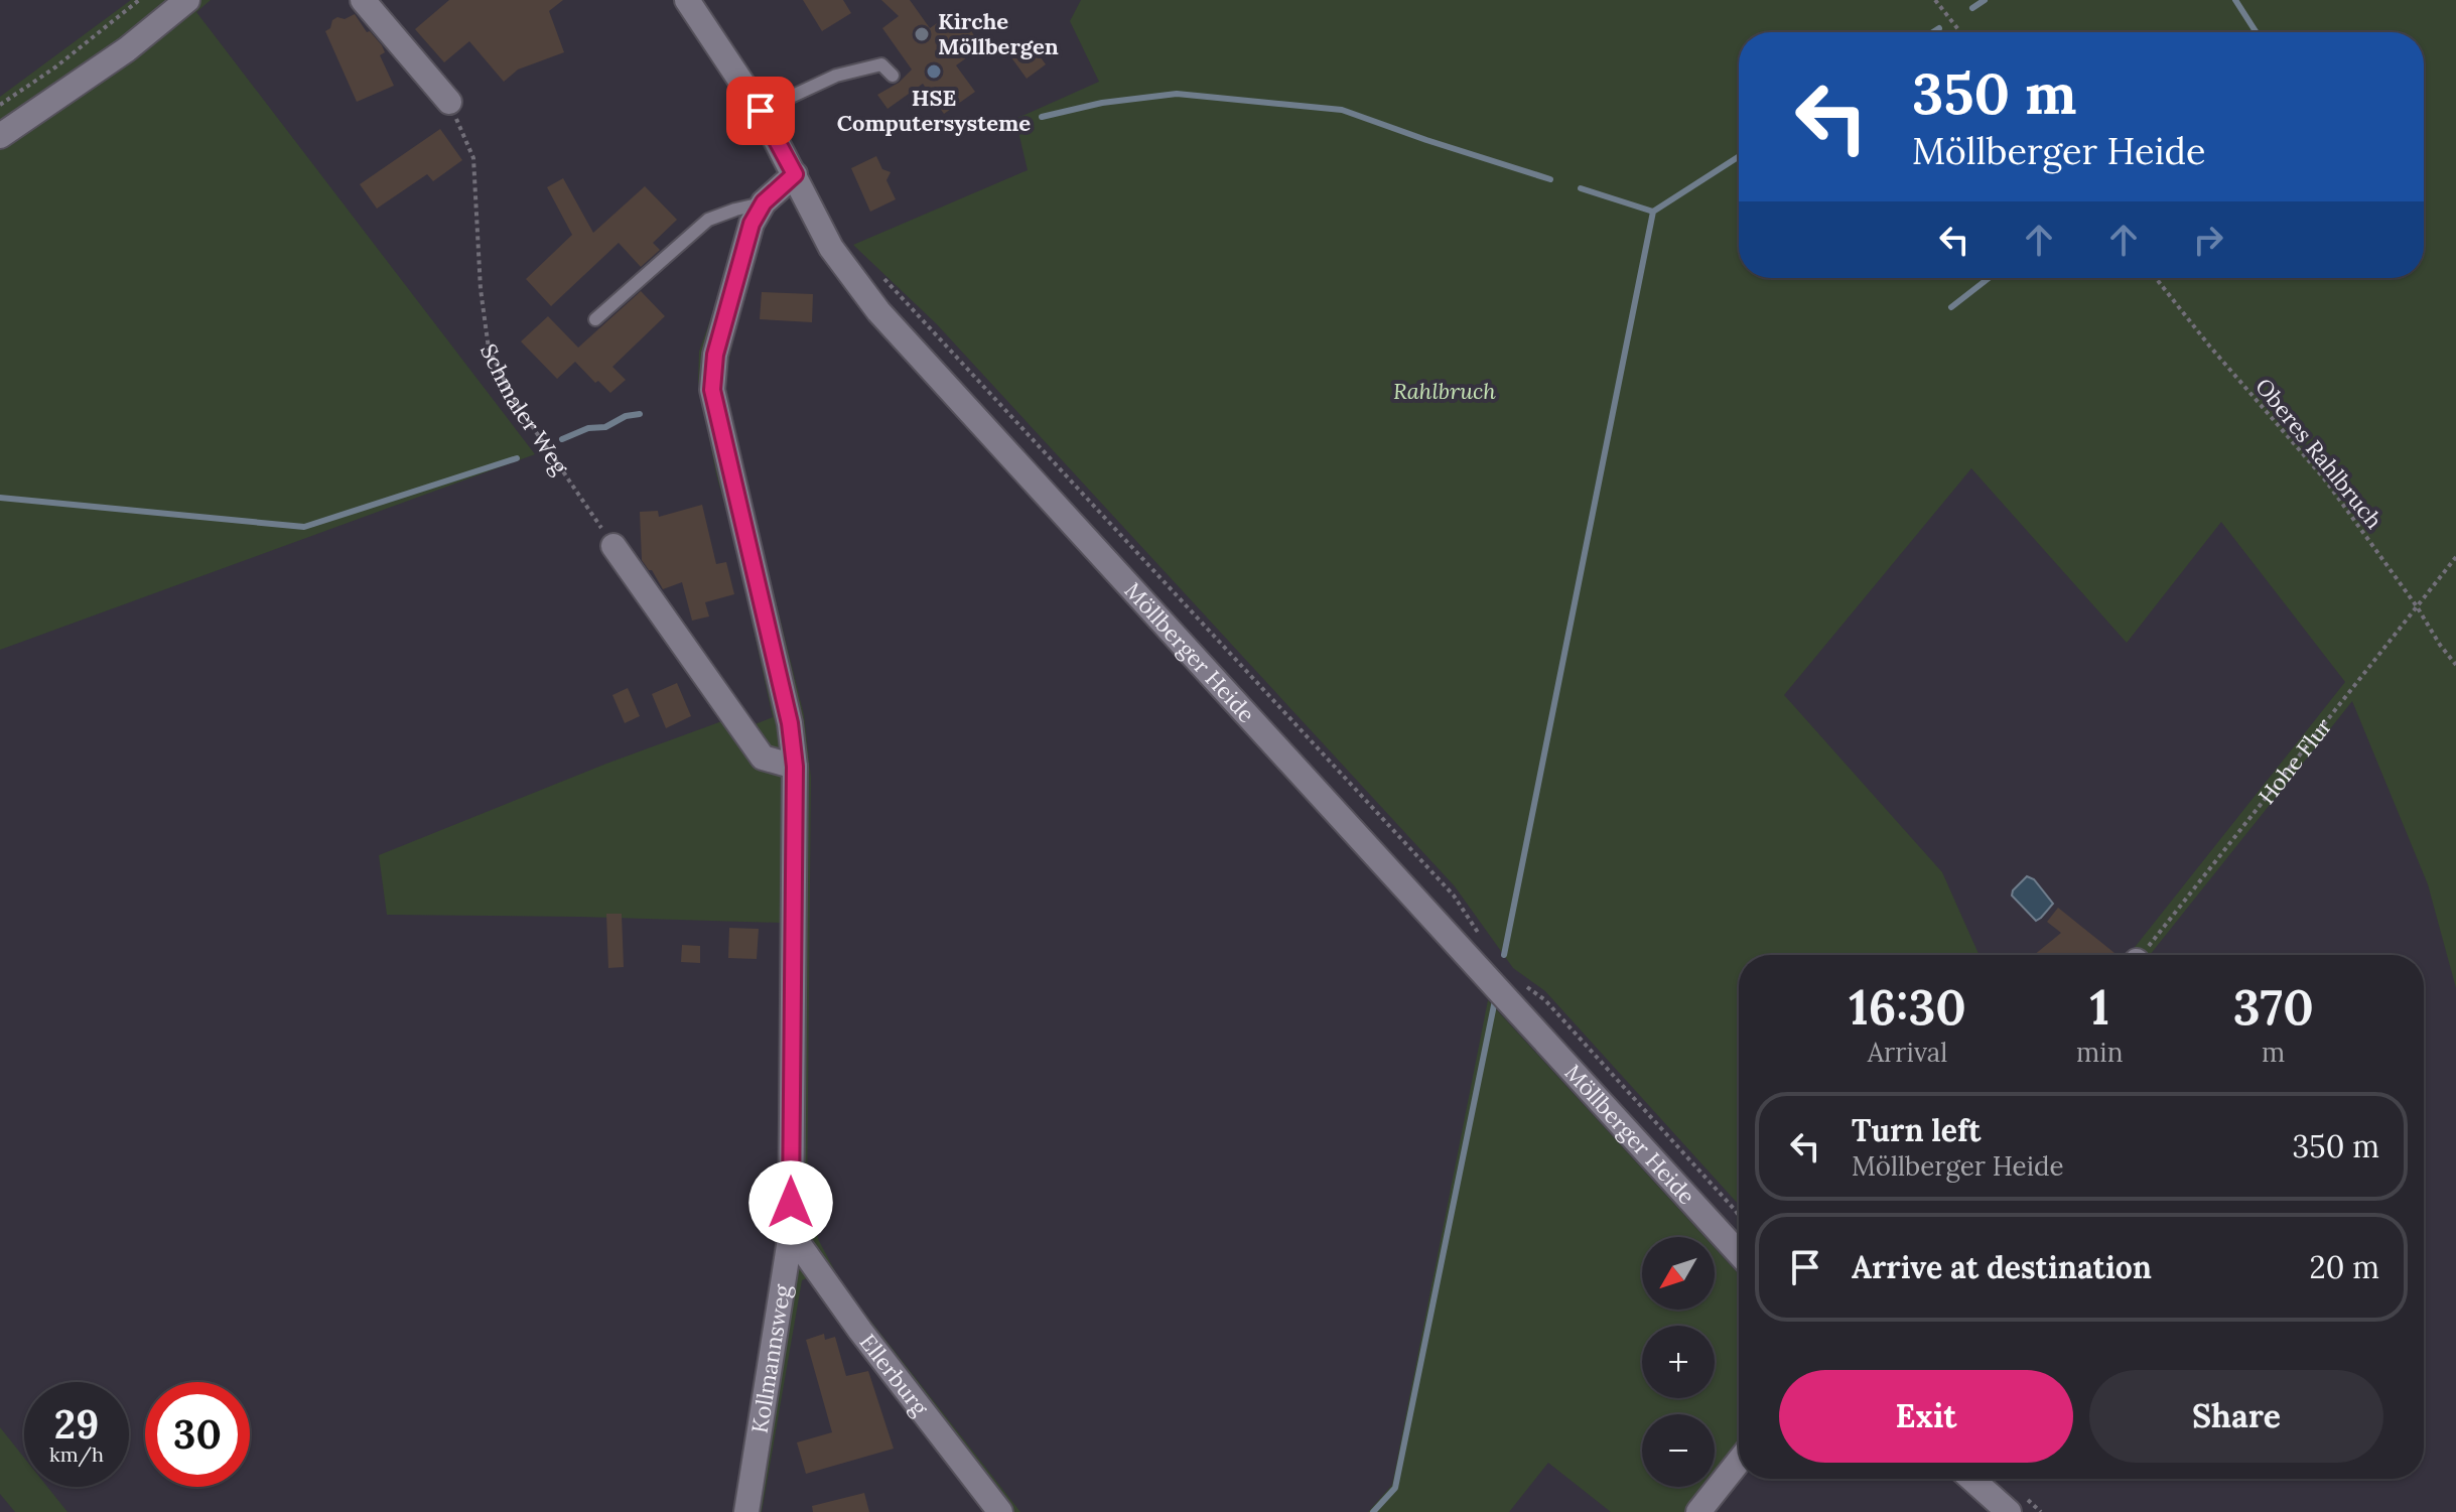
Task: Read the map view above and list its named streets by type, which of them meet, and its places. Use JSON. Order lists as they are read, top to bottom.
{
  "streets": {
    "street": ["Möllberger Heide", "Kollmannsweg", "Ellerburg"],
    "path": ["Schmaler Weg", "Oberes Rahlbruch", "Hohe Flur"]
  },
  "crossings": [
    ["Oberes Rahlbruch", "Hohe Flur"],
    ["Möllberger Heide", "Kollmannsweg"],
    ["Kollmannsweg", "Ellerburg"]
  ],
  "parks": ["Rahlbruch"],
  "places": ["Kirche Möllbergen", "HSE Computersysteme"],
  "north": "bottom left",
  "page": {
    "turn": ["350 m", "Möllberger Heide"],
    "eta": [
      "16:30",
      "Arrival",
      "1",
      "min",
      "370",
      "m"
    ],
    "list": [
      {
        "name": "Turn left",
        "note": "Möllberger Heide",
        "value": "350 m"
      },
      {
        "name": "Arrive at destination",
        "value": "20 m"
      }
    ],
    "map_buttons": ["+", "−"],
    "buttons": ["Exit", "Share"],
    "speed": "29 km/h",
    "limit": "30"
  }
}
